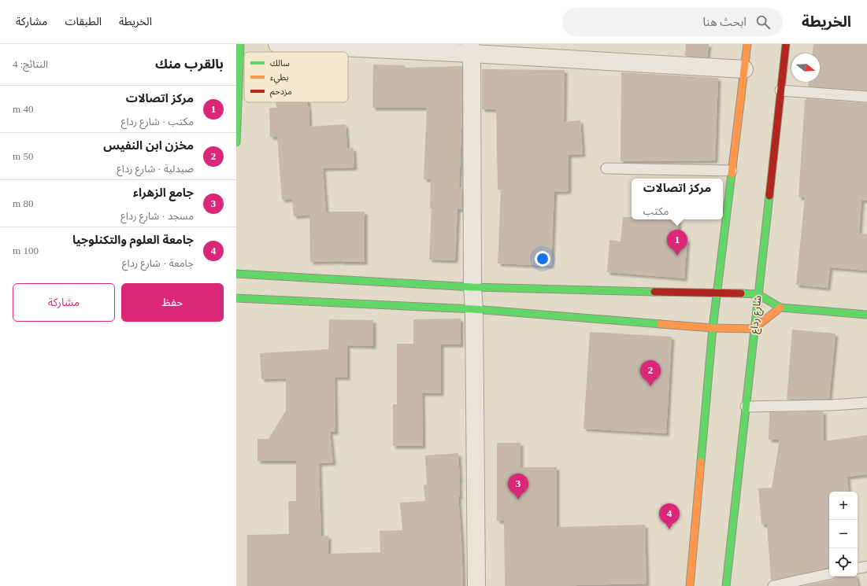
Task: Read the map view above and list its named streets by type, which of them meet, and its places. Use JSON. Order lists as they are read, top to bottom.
{
  "streets": {
    "street": ["شارع رداع"]
  },
  "legend": ["سالك", "بطيء", "مزدحم"],
  "north": "right",
  "page": {
    "header": "الخريطة",
    "search": "ابحث هنا",
    "nav": ["الخريطة", "الطبقات", "مشاركة"],
    "heading": ["بالقرب منك", "النتائج: 4"],
    "list": [
      {
        "mark": "1",
        "name": "مركز اتصالات",
        "note": "مكتب · شارع رداع",
        "value": "40 m"
      },
      {
        "mark": "2",
        "name": "مخزن ابن النفيس",
        "note": "صيدلية · شارع رداع",
        "value": "50 m"
      },
      {
        "mark": "3",
        "name": "جامع الزهراء",
        "note": "مسجد · شارع رداع",
        "value": "80 m"
      },
      {
        "mark": "4",
        "name": "جامعة العلوم والتكنلوجيا",
        "note": "جامعة · شارع رداع",
        "value": "100 m"
      }
    ],
    "popup": ["مركز اتصالات", "مكتب"],
    "pins": [
      "1",
      "2",
      "3",
      "4"
    ],
    "buttons": ["حفظ", "مشاركة"],
    "map_buttons": ["+", "−"]
  }
}
